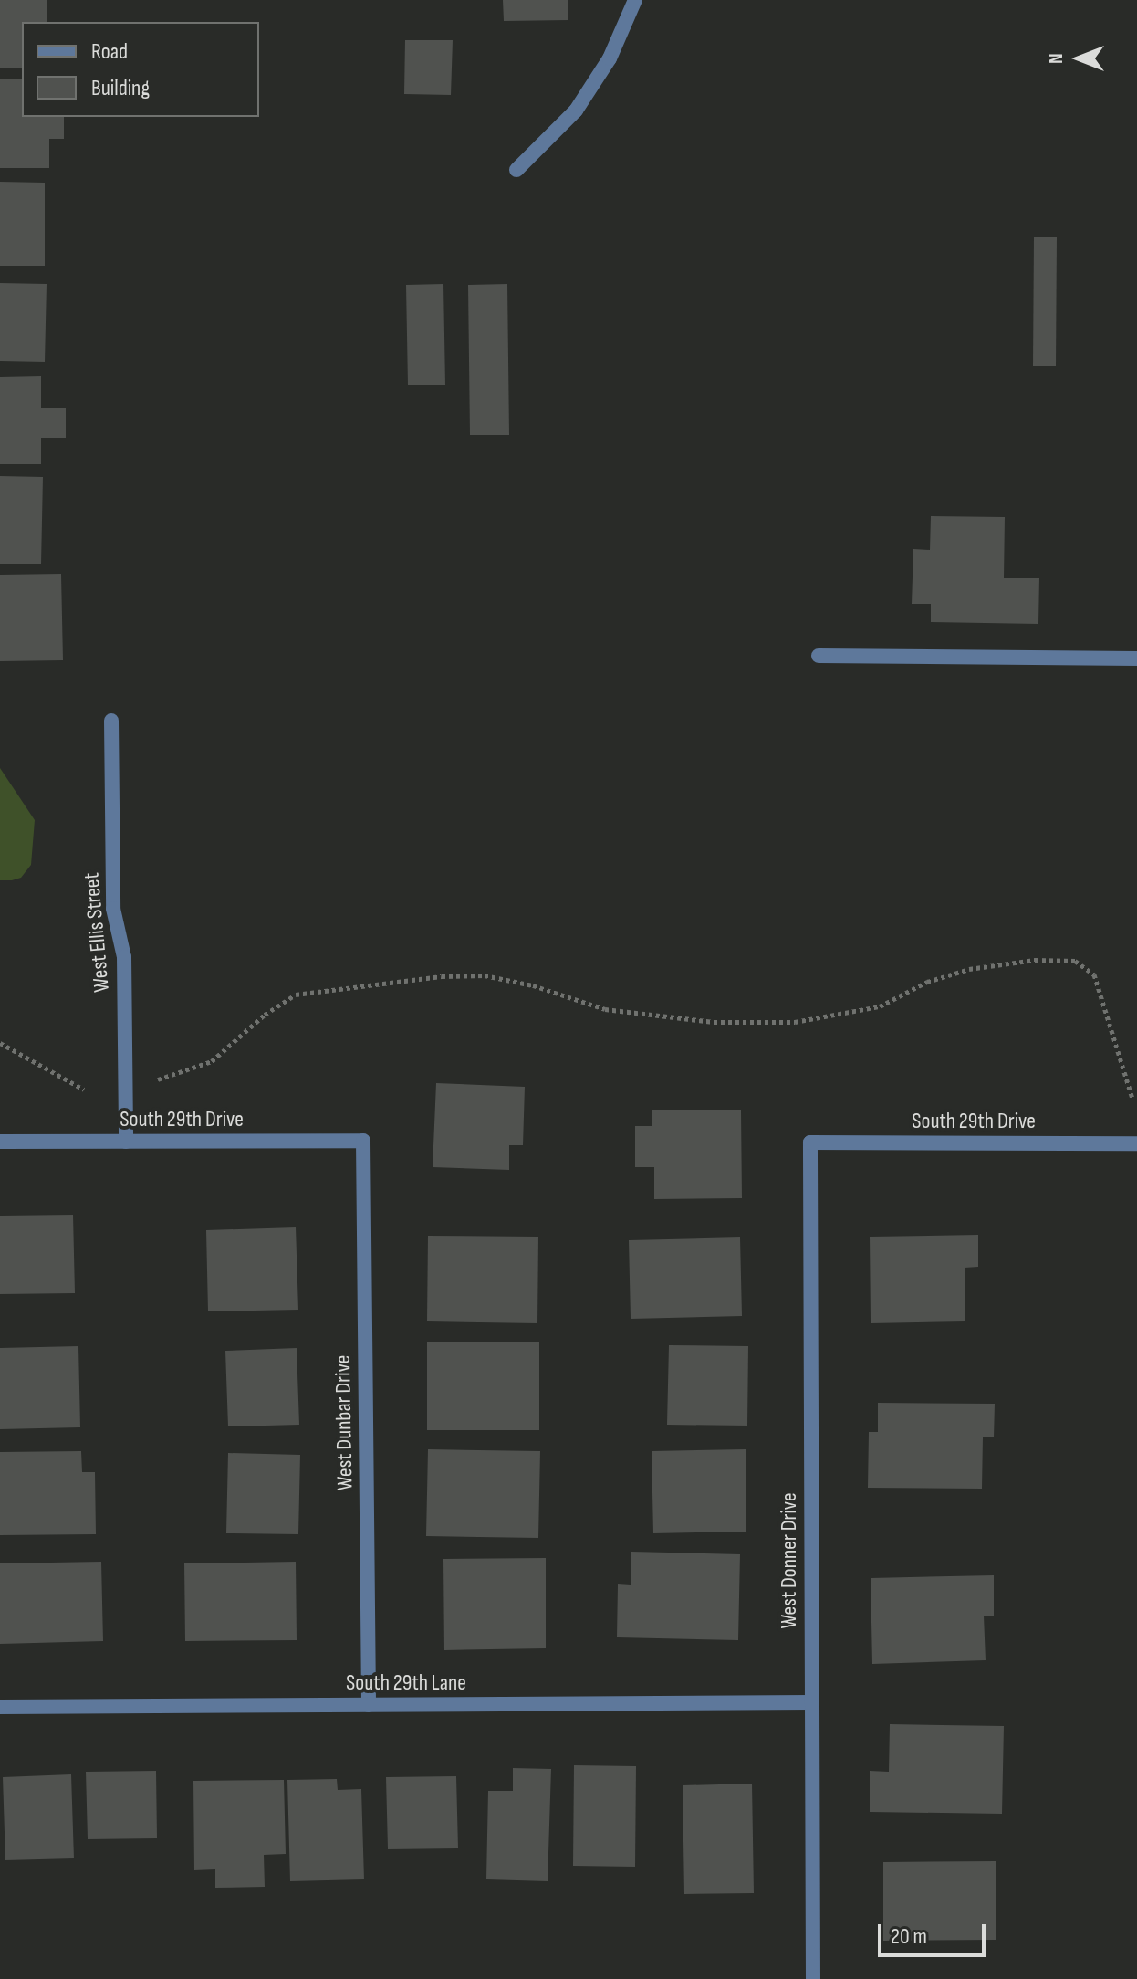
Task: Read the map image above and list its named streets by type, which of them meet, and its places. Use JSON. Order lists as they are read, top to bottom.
{
  "streets": {
    "street": [
      "West Ellis Street",
      "South 29th Drive",
      "West Dunbar Drive",
      "West Donner Drive",
      "South 29th Lane"
    ]
  },
  "crossings": [
    ["West Ellis Street", "South 29th Drive"],
    ["South 29th Drive", "West Dunbar Drive"],
    ["South 29th Drive", "West Donner Drive"],
    ["West Dunbar Drive", "South 29th Lane"],
    ["West Donner Drive", "South 29th Lane"]
  ],
  "legend": ["Road", "Building"],
  "scale_bar": "20 m",
  "north": "left"
}
